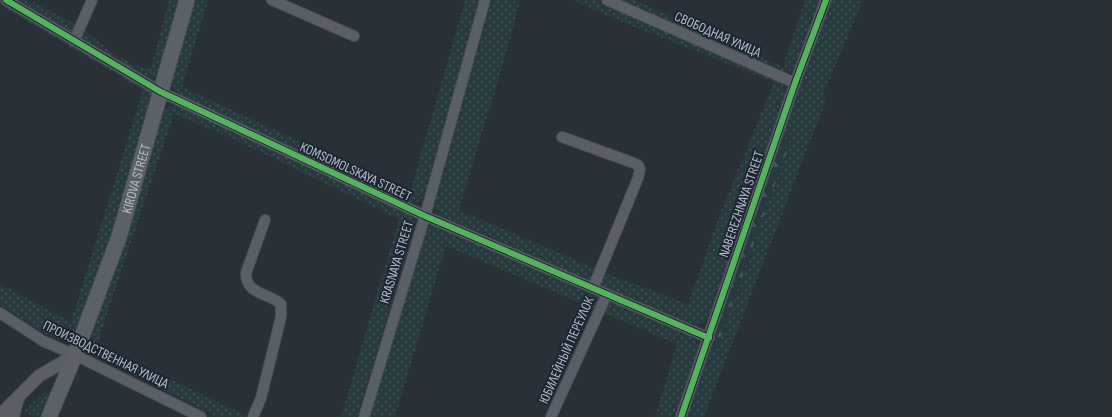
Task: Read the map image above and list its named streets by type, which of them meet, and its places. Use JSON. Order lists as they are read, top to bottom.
{
  "streets": {
    "main road": ["KIROVA STREET"],
    "street": [
      "СВОБОДНАЯ УЛИЦА",
      "KOMSOMOLSKAYA STREET",
      "NABEREZHNAYA STREET",
      "KRASNAYA STREET",
      "ЮБИЛЕЙНЫЙ ПЕРЕУЛОК",
      "ПРОИЗВОДСТВЕННАЯ УЛИЦА"
    ]
  },
  "crossings": [
    ["СВОБОДНАЯ УЛИЦА", "NABEREZHNAYA STREET"],
    ["KOMSOMOLSKAYA STREET", "KIROVA STREET"],
    ["KOMSOMOLSKAYA STREET", "NABEREZHNAYA STREET"],
    ["KOMSOMOLSKAYA STREET", "KRASNAYA STREET"],
    ["KOMSOMOLSKAYA STREET", "ЮБИЛЕЙНЫЙ ПЕРЕУЛОК"],
    ["KIROVA STREET", "ПРОИЗВОДСТВЕННАЯ УЛИЦА"]
  ]
}
